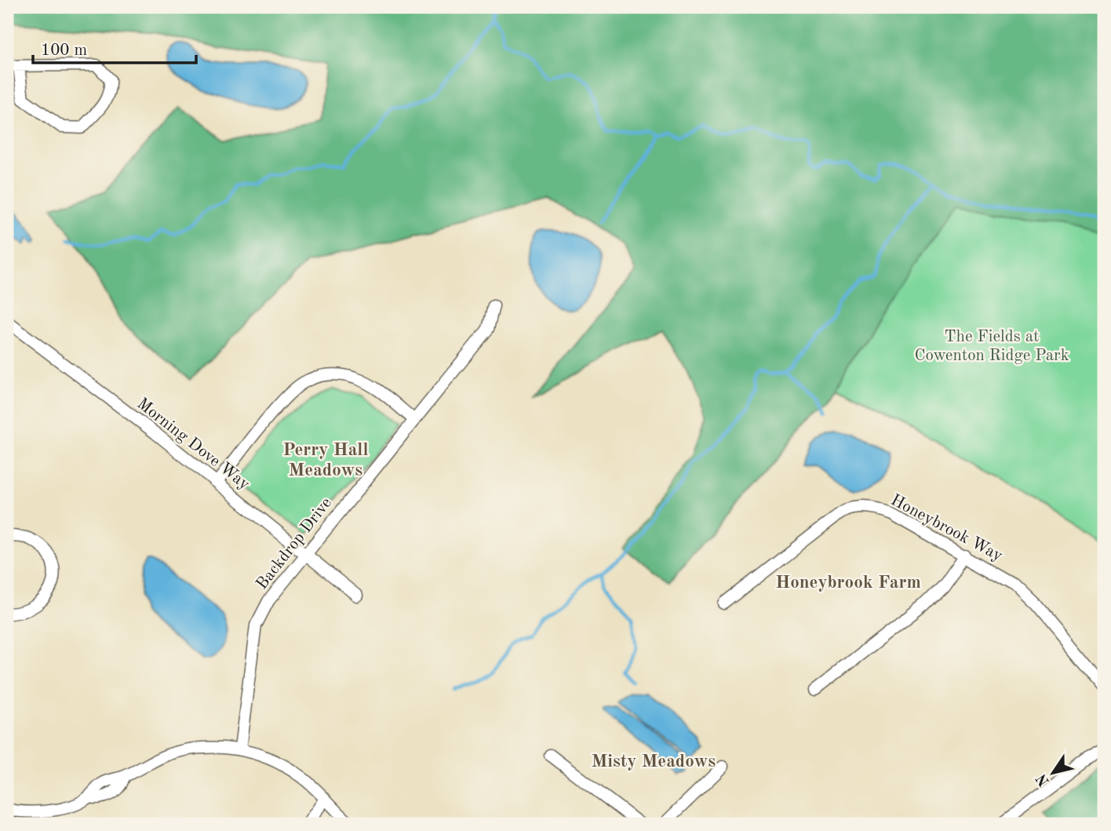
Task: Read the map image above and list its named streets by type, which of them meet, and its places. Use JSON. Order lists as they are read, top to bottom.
{
  "streets": {
    "street": ["Morning Dove Way", "Honeybrook Way", "Backdrop Drive"]
  },
  "crossings": [
    ["Morning Dove Way", "Backdrop Drive"]
  ],
  "districts": ["Perry Hall Meadows", "Honeybrook Farm", "Misty Meadows"],
  "parks": ["The Fields at Cowenton Ridge Park"],
  "scale_bar": "100 m",
  "north": "bottom left"
}
